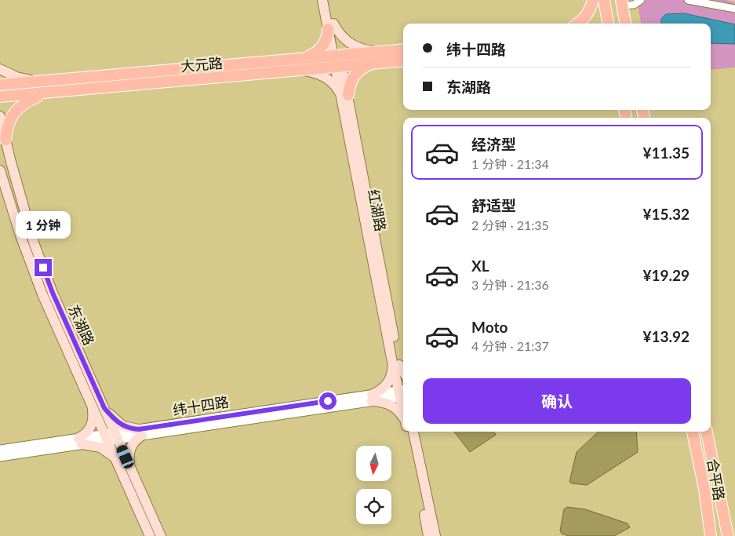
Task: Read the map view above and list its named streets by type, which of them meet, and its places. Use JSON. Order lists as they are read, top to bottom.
{
  "streets": {
    "main road": [
      "大元路",
      "红湖路",
      "东湖路",
      "合平路"
    ],
    "street": ["纬十四路"]
  },
  "crossings": [
    ["大元路", "红湖路"],
    ["红湖路", "纬十四路"],
    ["东湖路", "纬十四路"]
  ],
  "north": "bottom",
  "page": {
    "banner": ["纬十四路", "东湖路"],
    "list": [
      {
        "name": "经济型",
        "note": "1 分钟 · 21:34",
        "value": "¥11.35"
      },
      {
        "name": "舒适型",
        "note": "2 分钟 · 21:35",
        "value": "¥15.32"
      },
      {
        "name": "XL",
        "note": "3 分钟 · 21:36",
        "value": "¥19.29"
      },
      {
        "name": "Moto",
        "note": "4 分钟 · 21:37",
        "value": "¥13.92"
      }
    ],
    "bubble": "1 分钟",
    "buttons": "确认"
  }
}
